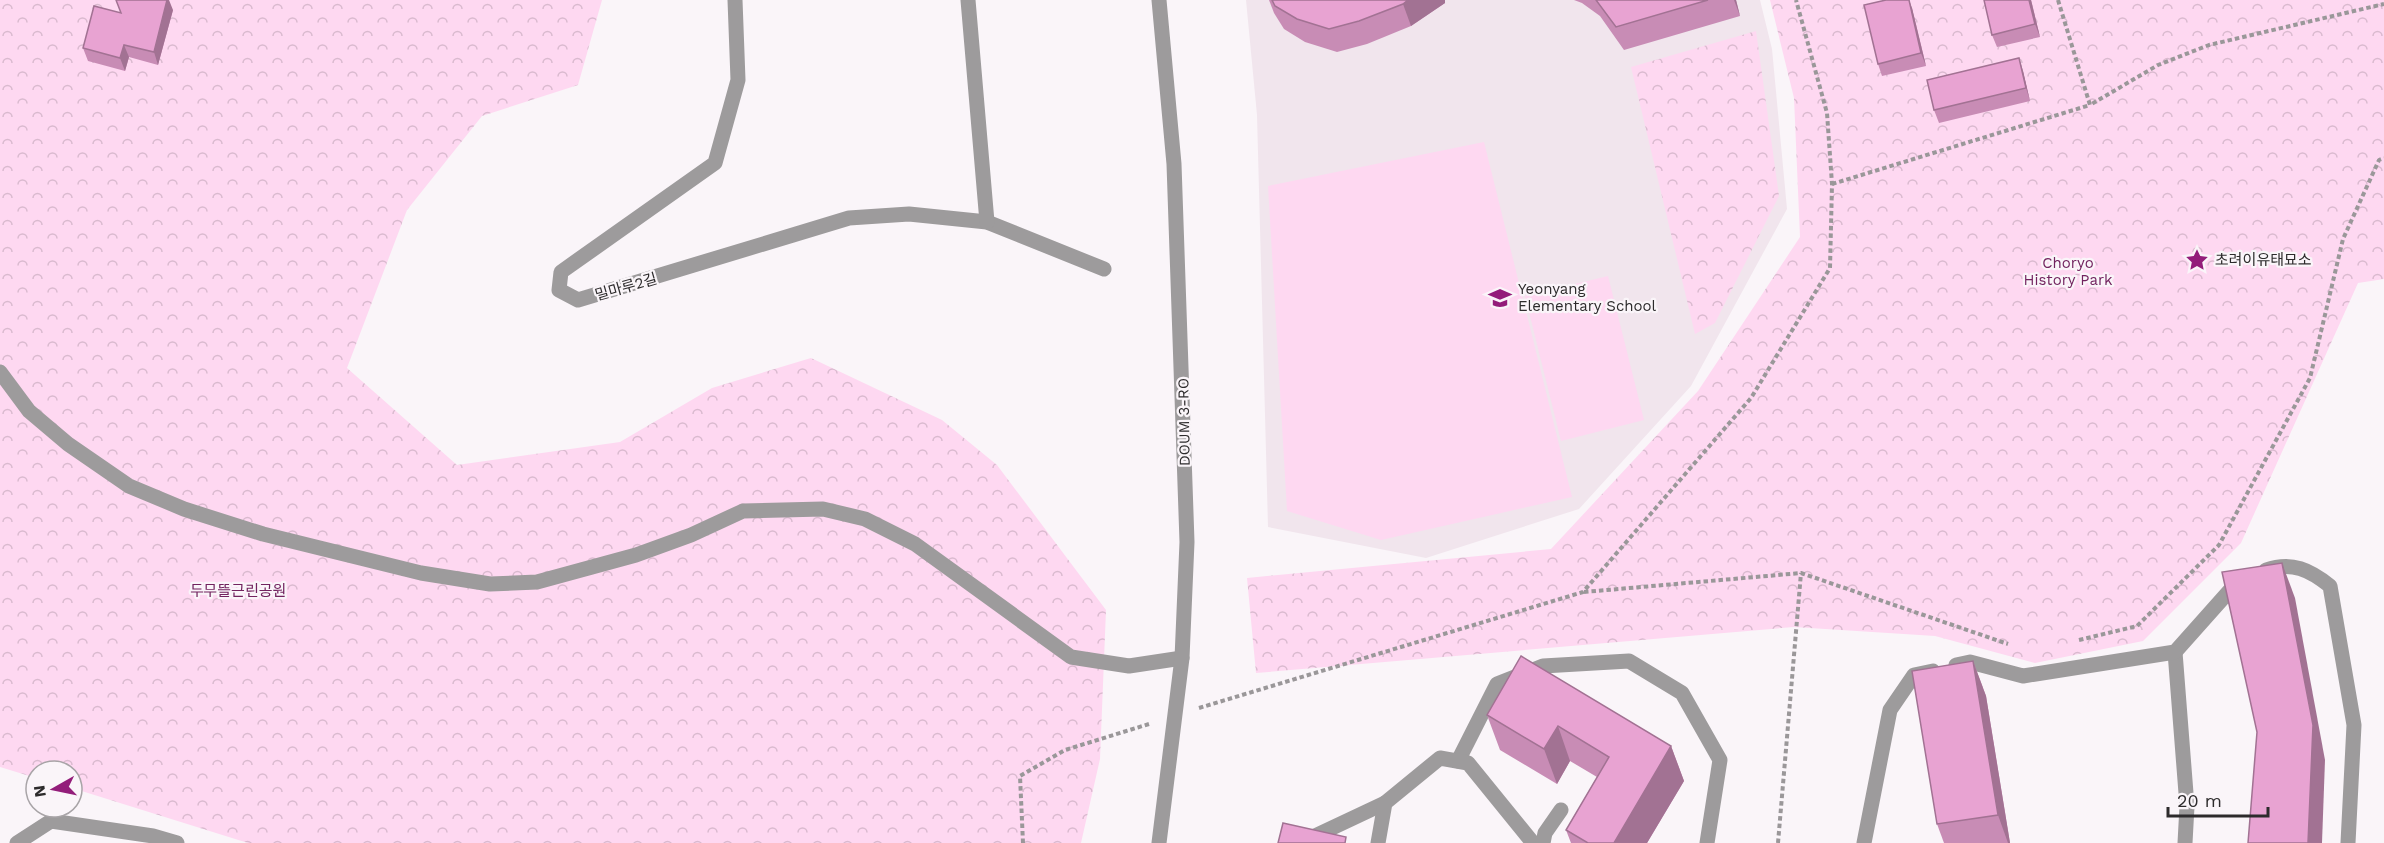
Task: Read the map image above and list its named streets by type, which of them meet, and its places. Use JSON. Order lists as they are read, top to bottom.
{
  "streets": {
    "street": ["밀마루2길", "DOUM 3-RO"]
  },
  "parks": ["Choryo History Park", "두무뜰근린공원"],
  "places": {
    "place": ["초려이유태묘소"],
    "school or university": ["Yeonyang Elementary School"]
  },
  "scale_bar": "20 m",
  "north": "left"
}
